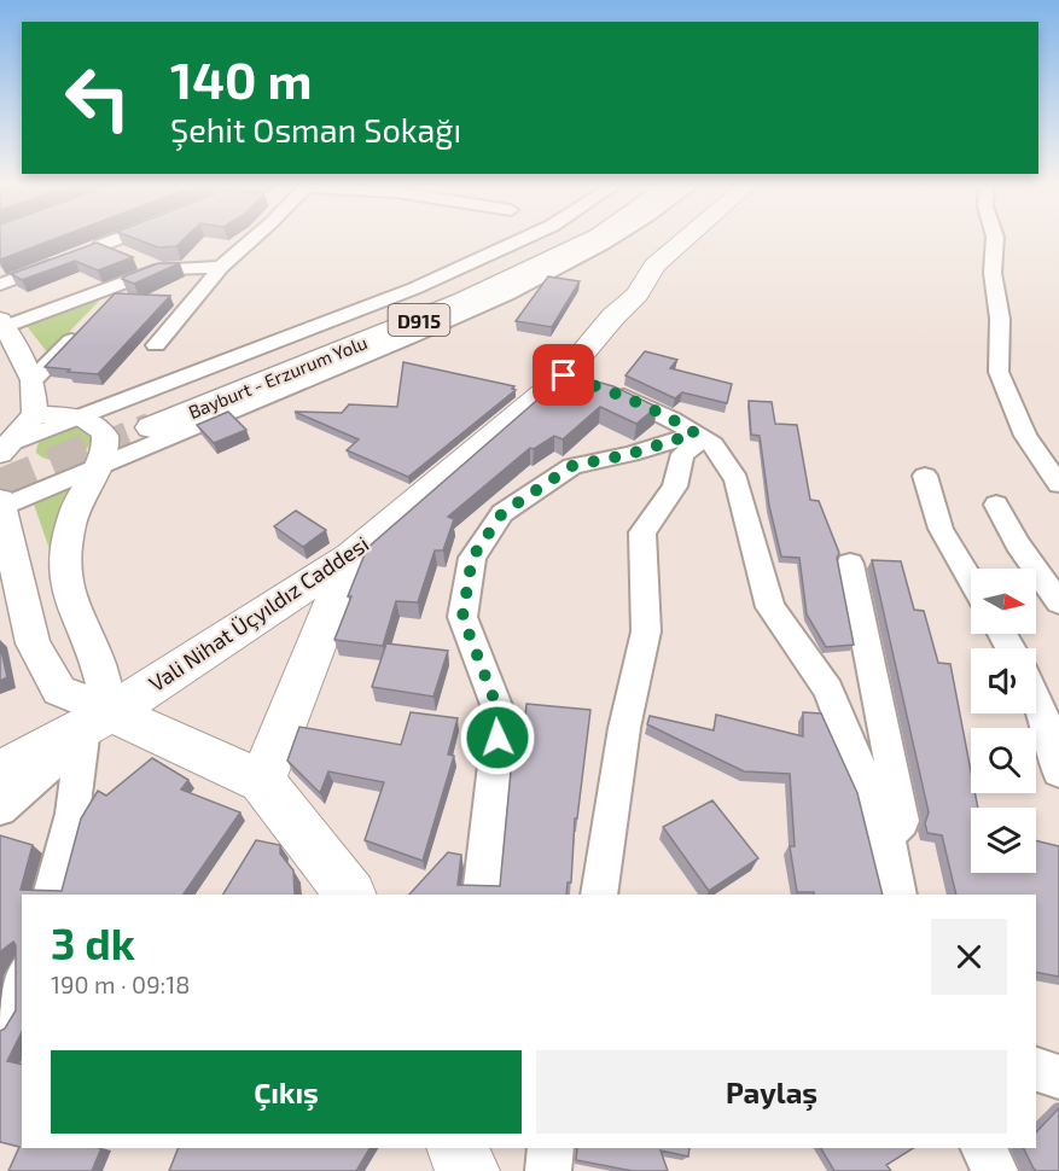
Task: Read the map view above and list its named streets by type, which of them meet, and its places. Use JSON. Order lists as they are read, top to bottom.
{
  "streets": {
    "highway": ["D915", "Bayburt - Erzurum Yolu"],
    "main road": ["Vali Nihat Üçyıldız Caddesi"]
  },
  "north": "right",
  "page": {
    "turn": ["140 m", "Şehit Osman Sokağı"],
    "heading": ["3 dk", "190 m · 09:18"],
    "buttons": ["Çıkış", "Paylaş"]
  }
}
